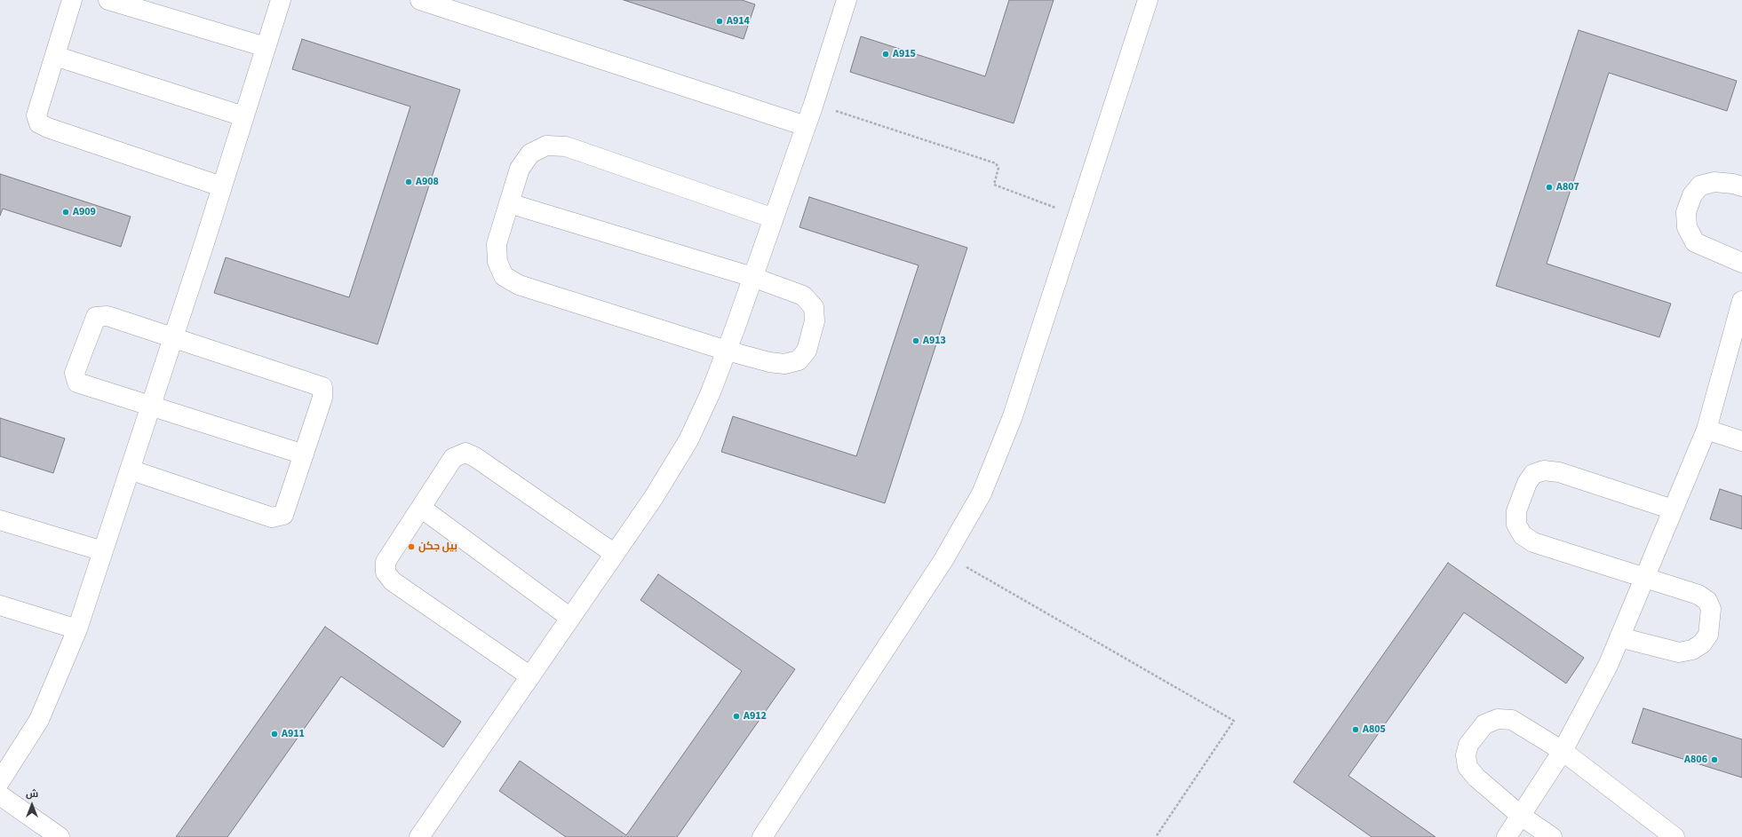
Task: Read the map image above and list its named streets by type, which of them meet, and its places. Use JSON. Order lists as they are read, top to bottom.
{
  "places": [
    "A914",
    "A915",
    "A908",
    "A807",
    "A909",
    "A913",
    "بيل جكن",
    "A912",
    "A805",
    "A911",
    "A806"
  ],
  "north": "top"
}
